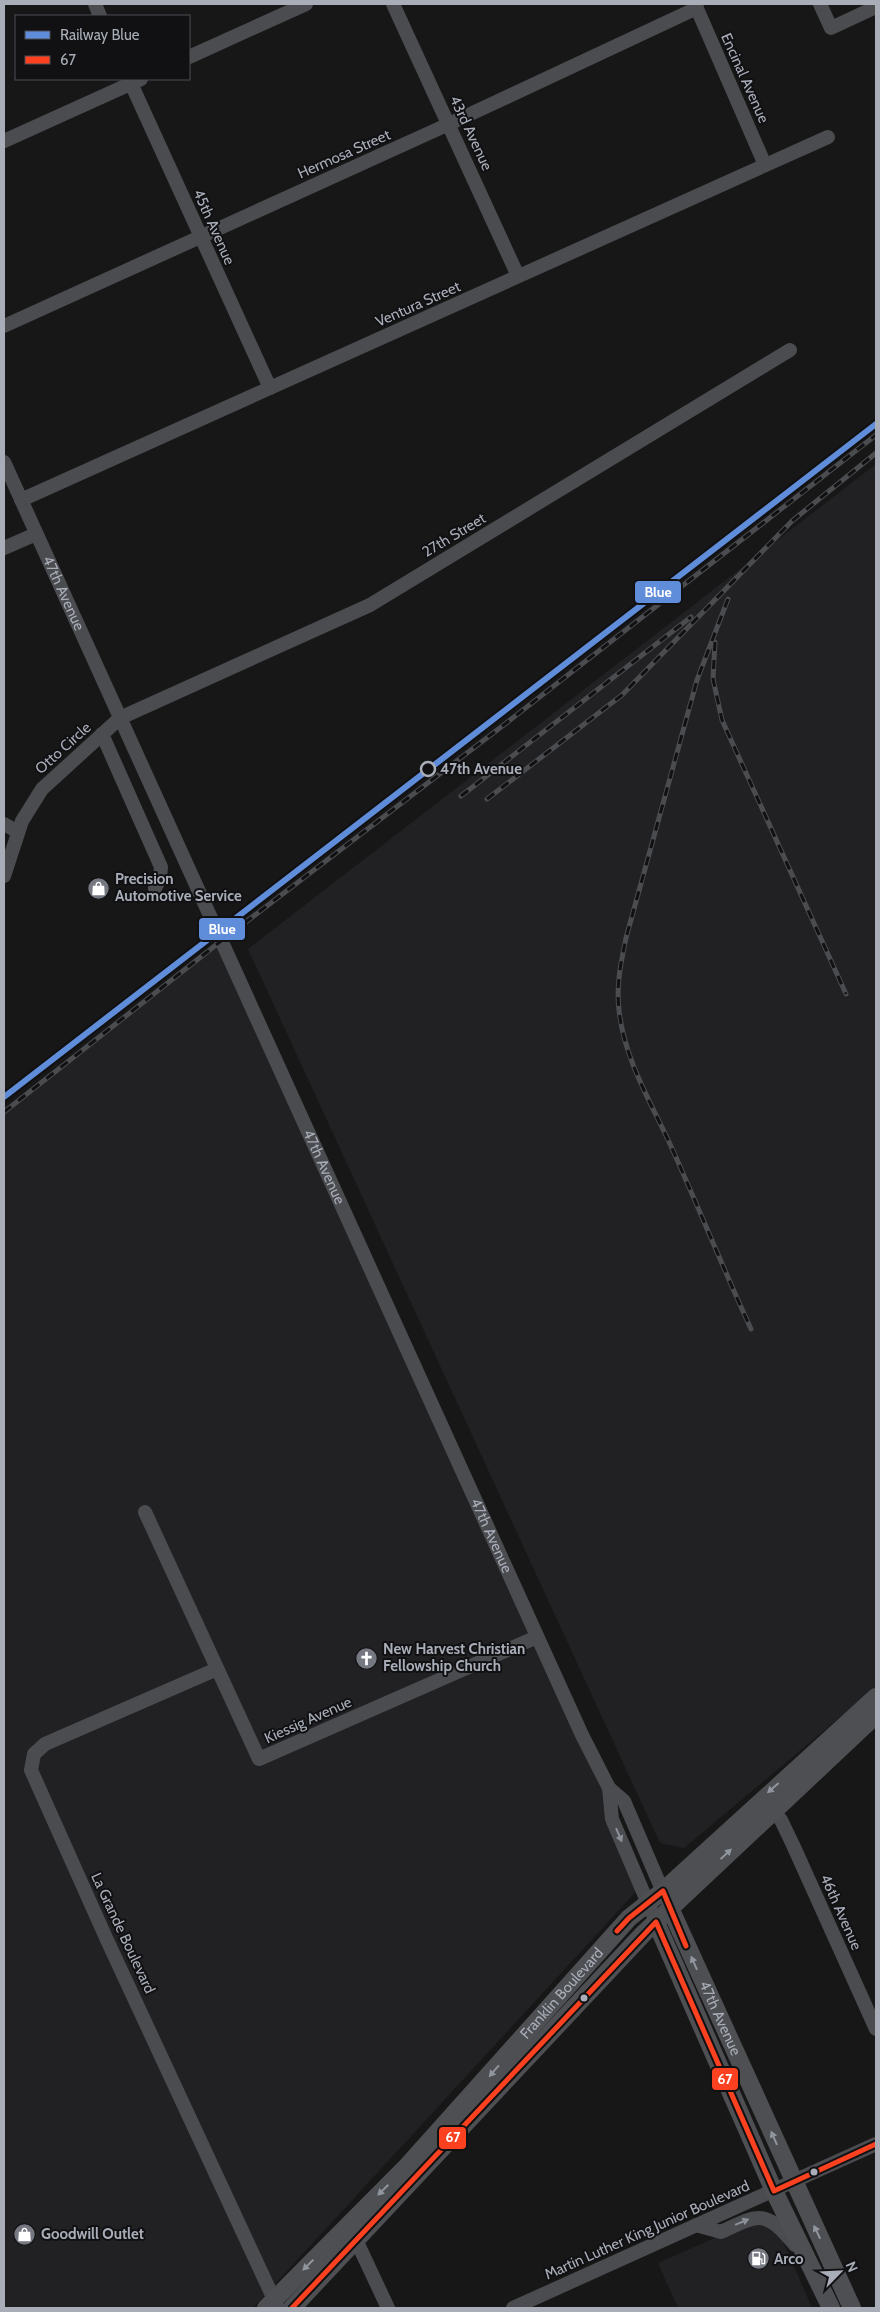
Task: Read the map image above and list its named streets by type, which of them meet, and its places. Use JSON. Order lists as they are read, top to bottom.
{
  "streets": {
    "main road": ["47th Avenue", "Franklin Boulevard"],
    "street": [
      "Encinal Avenue",
      "43rd Avenue",
      "Hermosa Street",
      "45th Avenue",
      "Ventura Street",
      "27th Street",
      "Otto Circle",
      "Kiessig Avenue",
      "46th Avenue",
      "La Grande Boulevard",
      "Martin Luther King Junior Boulevard"
    ]
  },
  "crossings": [
    ["Encinal Avenue", "Hermosa Street"],
    ["Encinal Avenue", "Ventura Street"],
    ["43rd Avenue", "Hermosa Street"],
    ["43rd Avenue", "Ventura Street"],
    ["Hermosa Street", "45th Avenue"],
    ["45th Avenue", "Ventura Street"],
    ["Ventura Street", "47th Avenue"],
    ["27th Street", "47th Avenue"],
    ["27th Street", "Otto Circle"],
    ["47th Avenue", "Otto Circle"],
    ["47th Avenue", "Kiessig Avenue"],
    ["47th Avenue", "Franklin Boulevard"],
    ["47th Avenue", "Martin Luther King Junior Boulevard"],
    ["Kiessig Avenue", "La Grande Boulevard"],
    ["46th Avenue", "Franklin Boulevard"],
    ["La Grande Boulevard", "Franklin Boulevard"]
  ],
  "places": {
    "other": ["47th Avenue"],
    "shop": ["Precision Automotive Service", "Goodwill Outlet"],
    "church": ["New Harvest Christian Fellowship Church"],
    "fuel station": ["Arco"]
  },
  "lines": ["rail line Blue", "transit line 67"],
  "legend": ["Railway Blue", "67"],
  "north": "top right"
}
